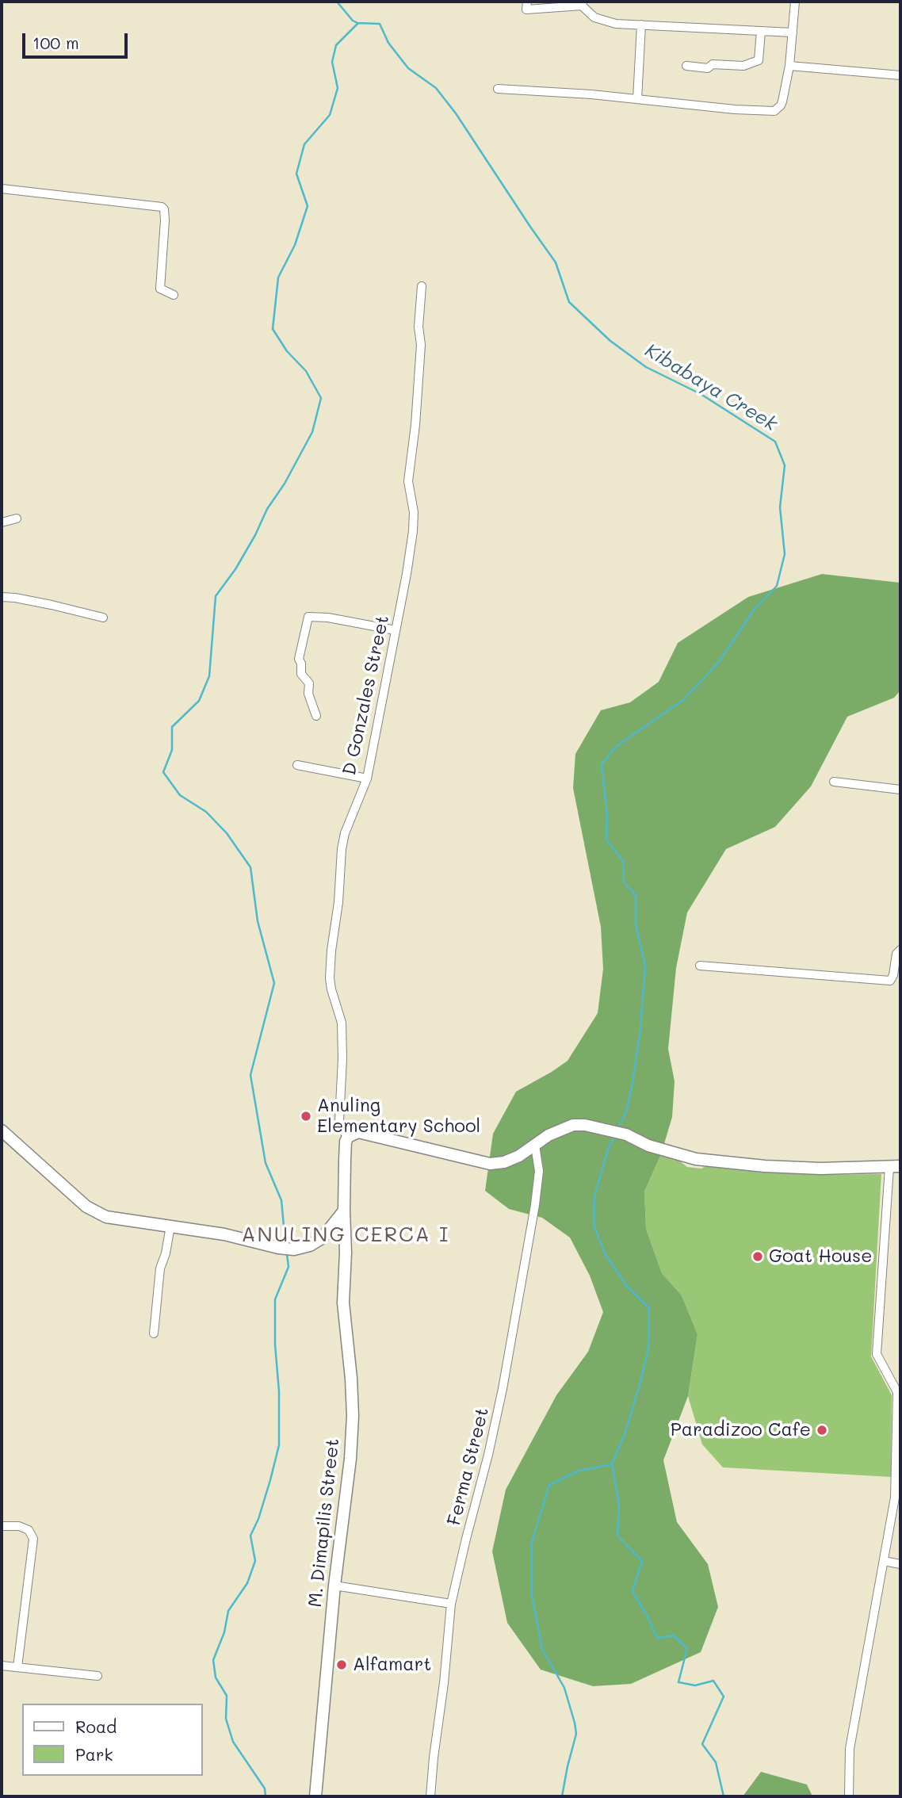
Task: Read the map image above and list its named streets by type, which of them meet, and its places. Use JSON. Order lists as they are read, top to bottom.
{
  "streets": {
    "main road": ["M. Dimapilis Street"],
    "street": ["D Gonzales Street", "Ferma Street"]
  },
  "crossings": [
    ["D Gonzales Street", "M. Dimapilis Street"]
  ],
  "districts": ["ANULING CERCA I"],
  "water": ["Kibabaya Creek"],
  "places": [
    "Anuling Elementary School",
    "Goat House",
    "Paradizoo Cafe",
    "Alfamart"
  ],
  "legend": ["Road", "Park"],
  "scale_bar": "100 m"
}
